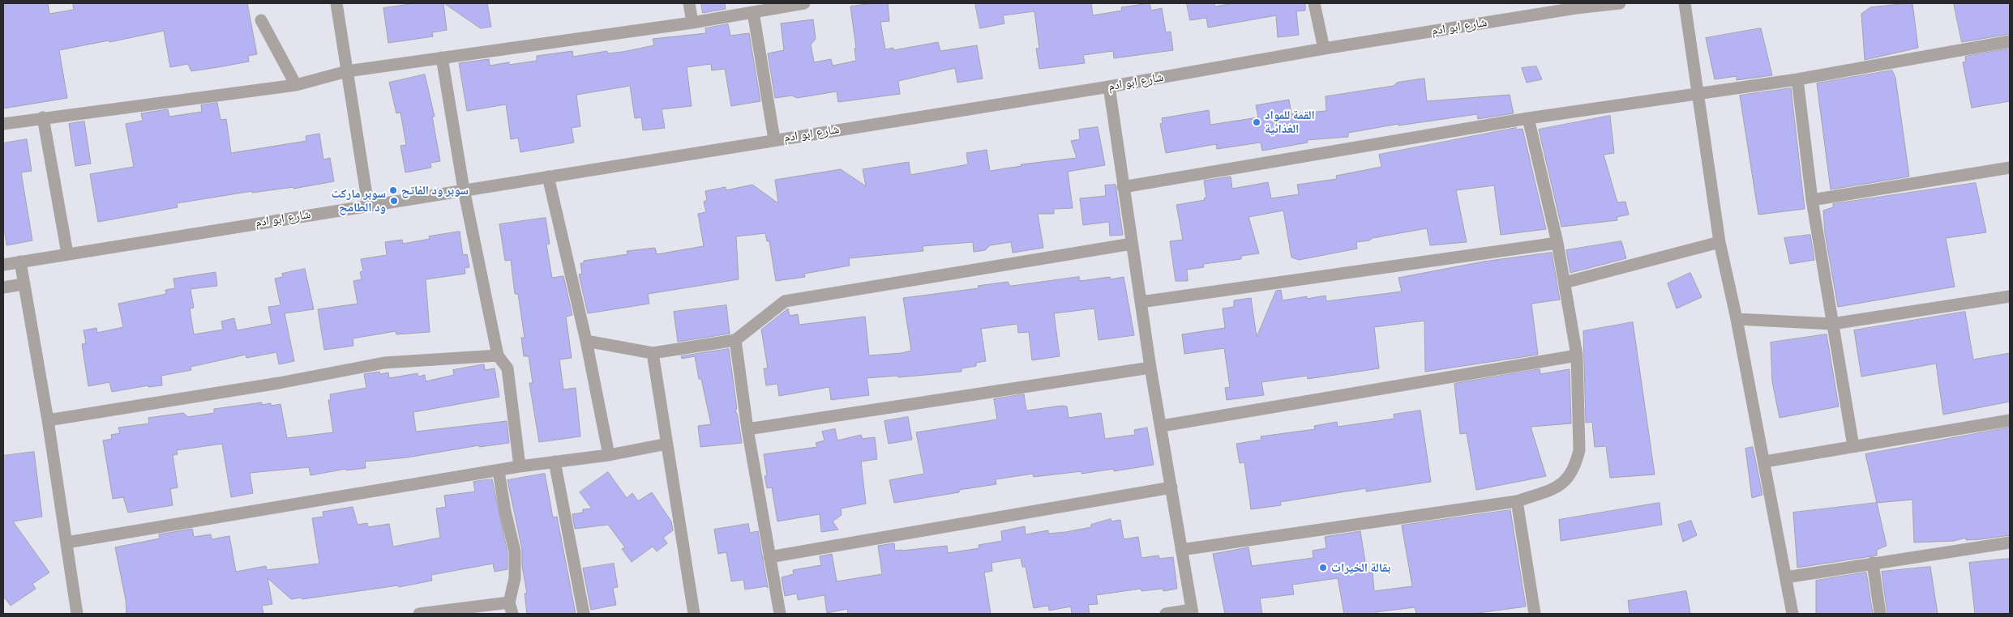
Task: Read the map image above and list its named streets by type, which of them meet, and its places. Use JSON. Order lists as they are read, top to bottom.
{
  "streets": {
    "street": ["شارع ابو ادم"]
  },
  "places": [
    "القمة للمواد الغذائية",
    "سوبر ود الفاتح",
    "سوبر ماركت ود الطامح",
    "بقالة الخيرات"
  ]
}
